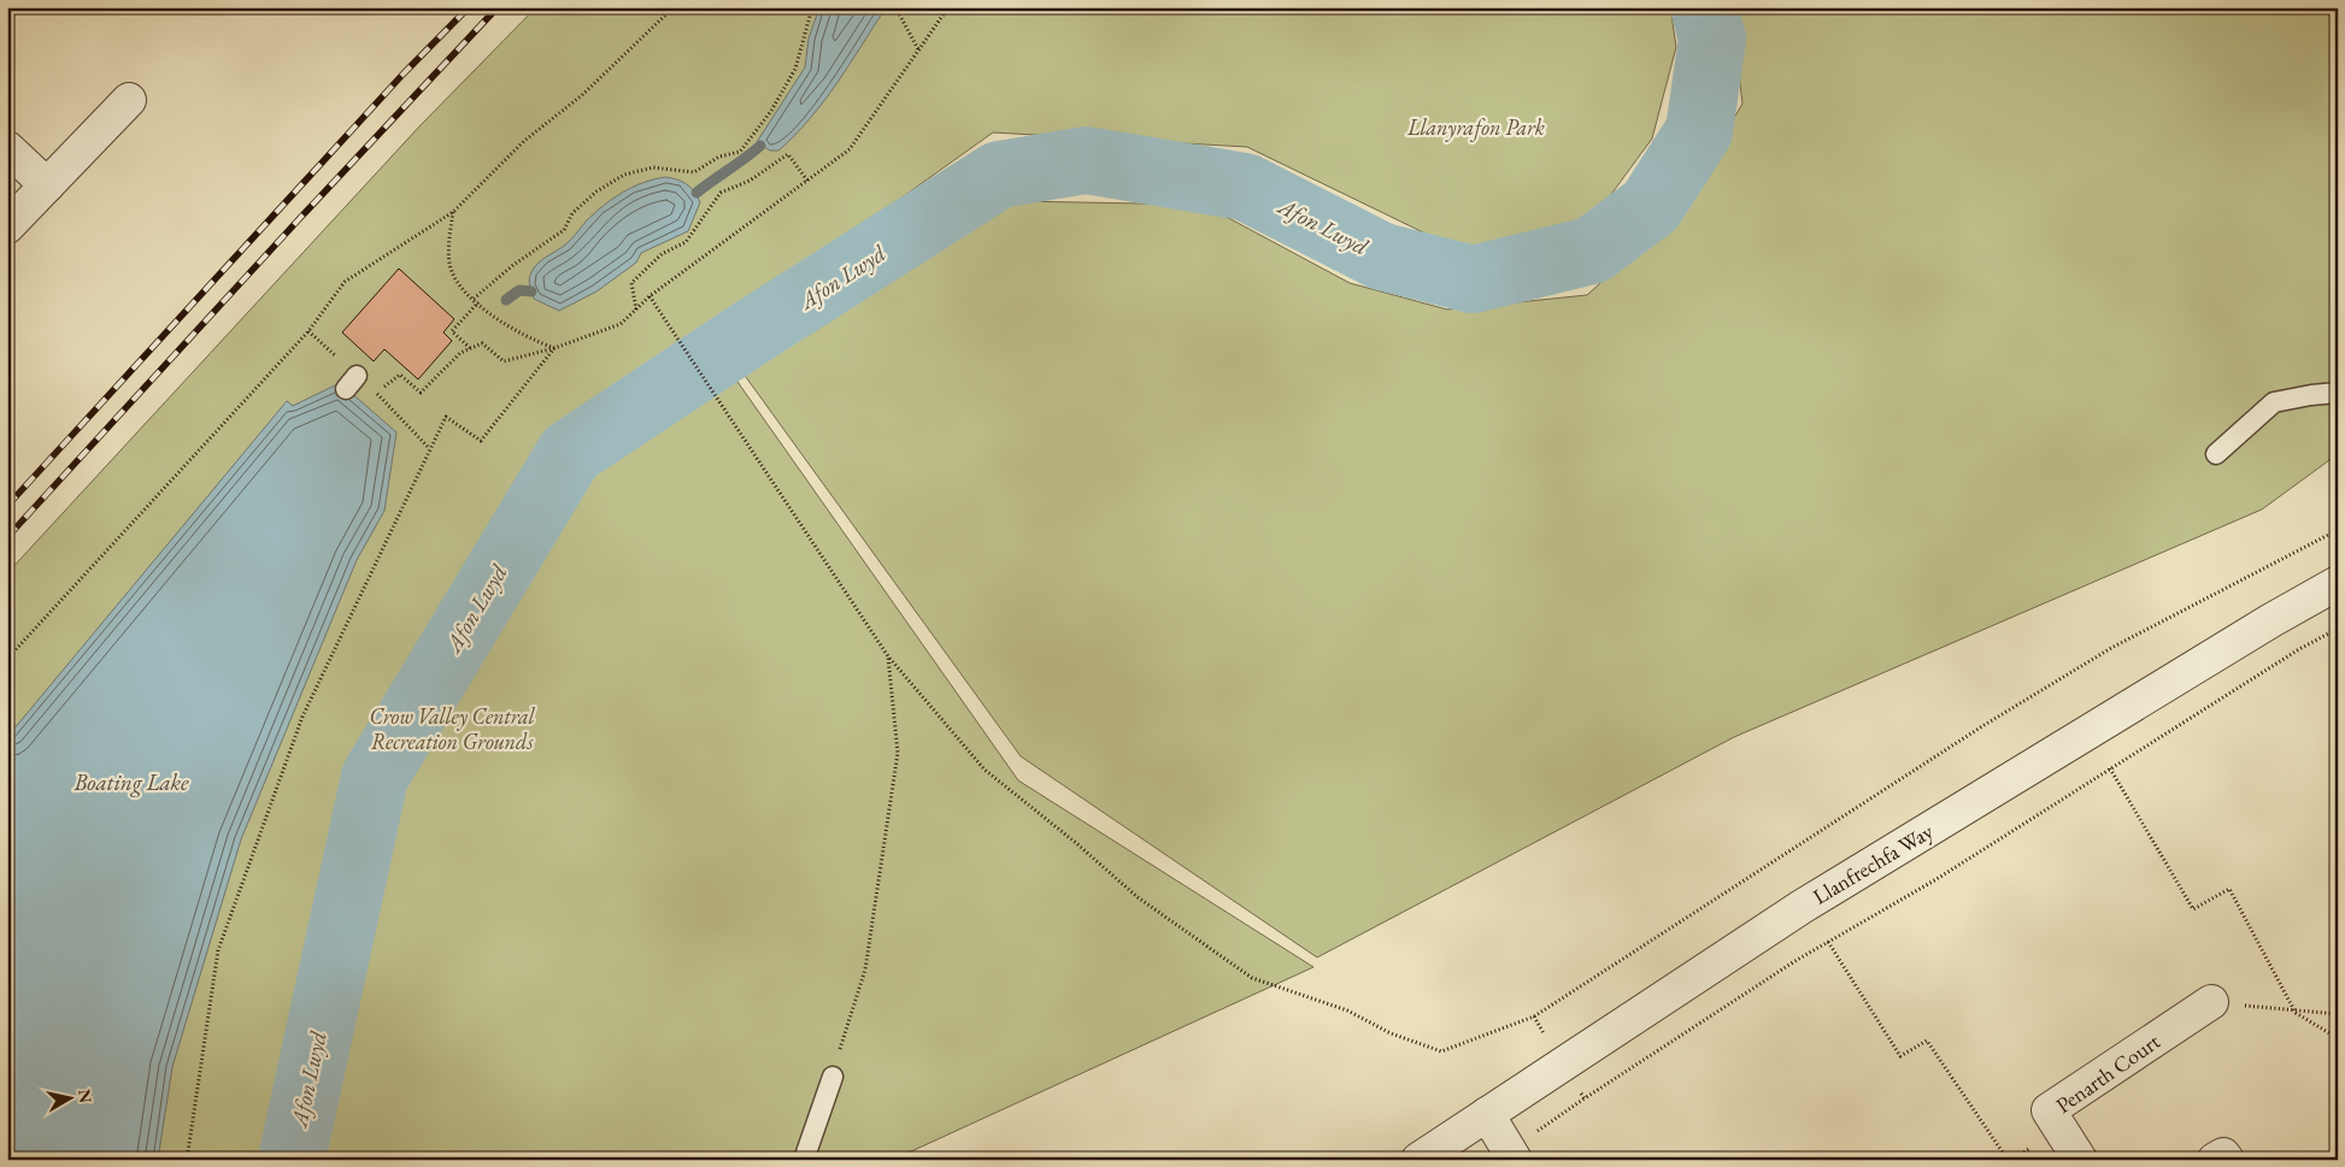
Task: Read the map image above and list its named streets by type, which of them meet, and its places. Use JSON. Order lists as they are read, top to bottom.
{
  "streets": {
    "street": ["Llanfrechfa Way", "Penarth Court"]
  },
  "water": ["Afon Lwyd", "Boating Lake"],
  "parks": ["Llanyrafon Park", "Crow Valley Central Recreation Grounds"],
  "north": "right"
}
